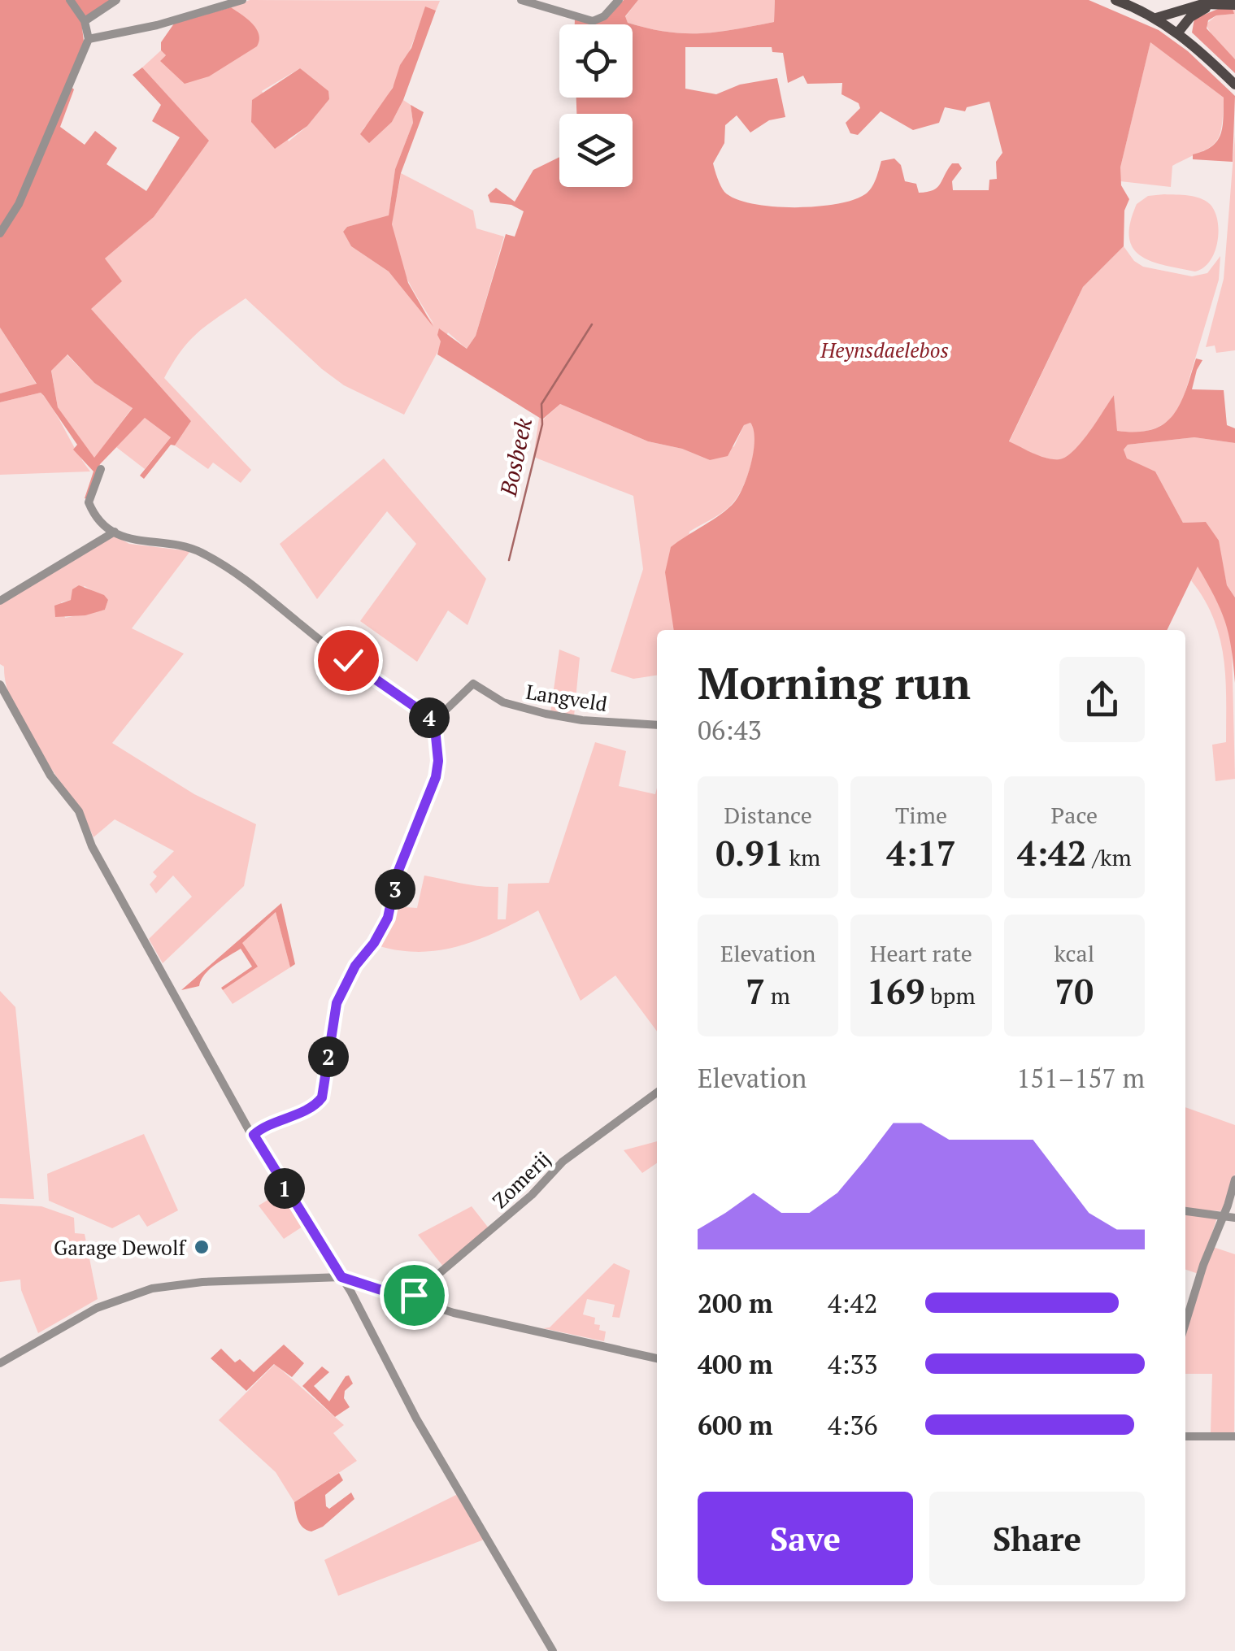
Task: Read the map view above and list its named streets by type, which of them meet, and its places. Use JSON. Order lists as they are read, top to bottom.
{
  "streets": {
    "street": ["Langveld", "Zomerij"]
  },
  "water": ["Bosbeek"],
  "parks": ["Heynsdaelebos"],
  "places": ["Garage Dewolf"],
  "page": {
    "heading": ["Morning run", "06:43"],
    "pins": [
      "4",
      "3",
      "2",
      "1"
    ],
    "stats": [
      ["Distance", "0.91 km"],
      ["Time", "4:17"],
      ["Pace", "4:42 /km"],
      ["Elevation", "7 m"],
      ["Heart rate", "169 bpm"],
      ["kcal", "70"]
    ],
    "chart": ["Elevation", "151–157 m"],
    "list": [
      {
        "name": "200 m",
        "note": "4:42"
      },
      {
        "name": "400 m",
        "note": "4:33"
      },
      {
        "name": "600 m",
        "note": "4:36"
      }
    ],
    "buttons": ["Save", "Share"]
  }
}
